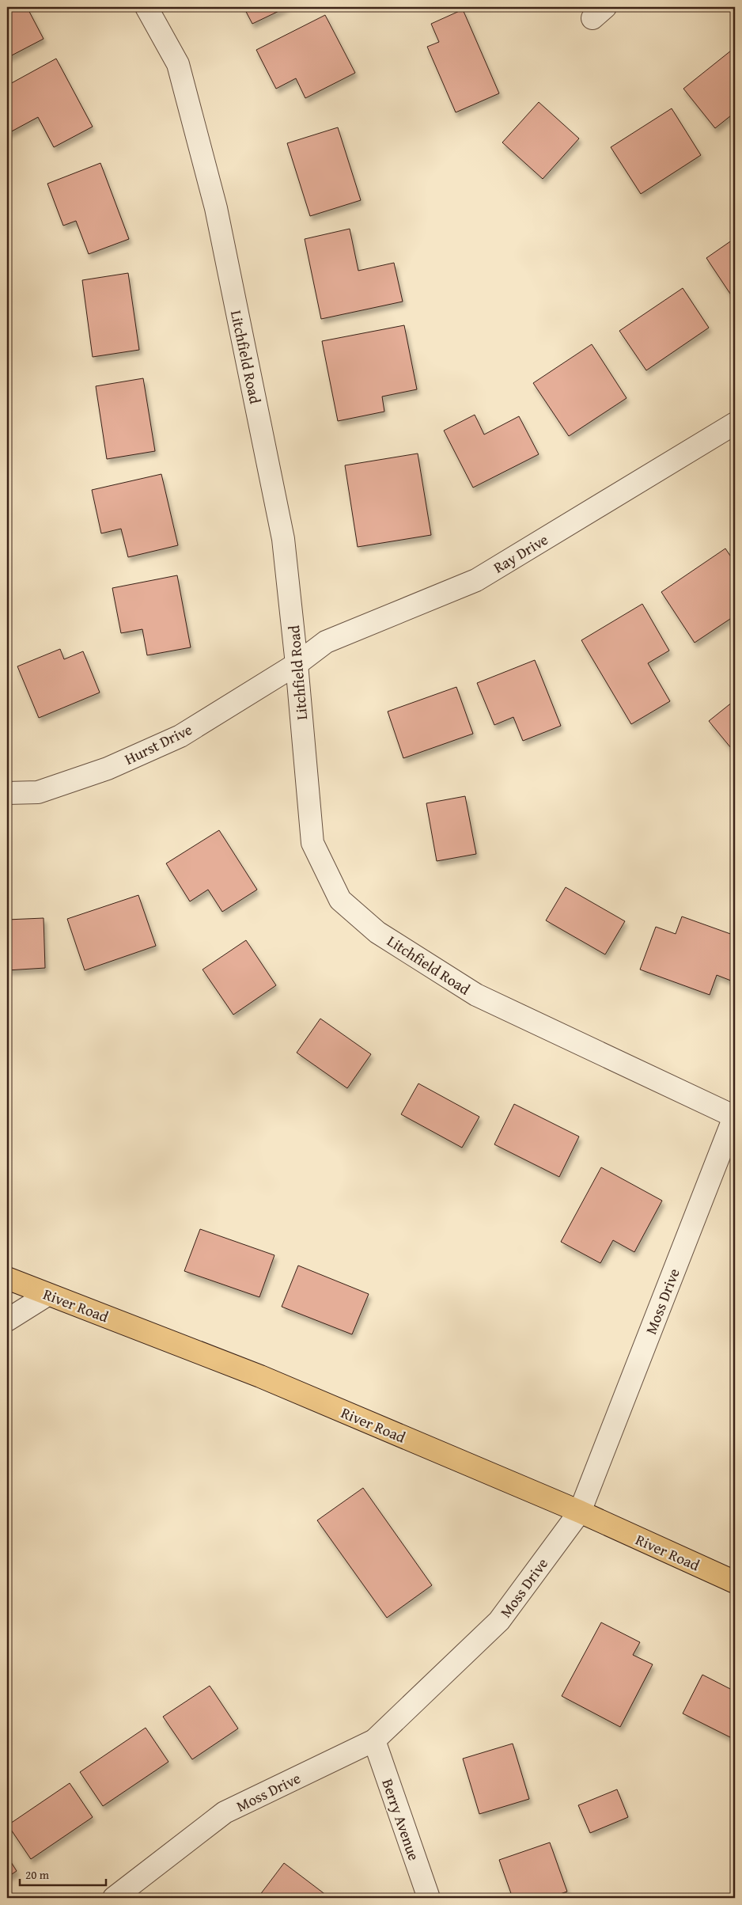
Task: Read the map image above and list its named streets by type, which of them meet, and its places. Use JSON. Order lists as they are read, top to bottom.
{
  "streets": {
    "main road": ["River Road"],
    "street": [
      "Litchfield Road",
      "Ray Drive",
      "Hurst Drive",
      "Moss Drive",
      "Berry Avenue"
    ]
  },
  "crossings": [
    ["Litchfield Road", "Ray Drive"],
    ["Litchfield Road", "Hurst Drive"],
    ["Litchfield Road", "Moss Drive"],
    ["Ray Drive", "Hurst Drive"],
    ["Moss Drive", "River Road"],
    ["Moss Drive", "Berry Avenue"]
  ],
  "scale_bar": "20 m"
}
